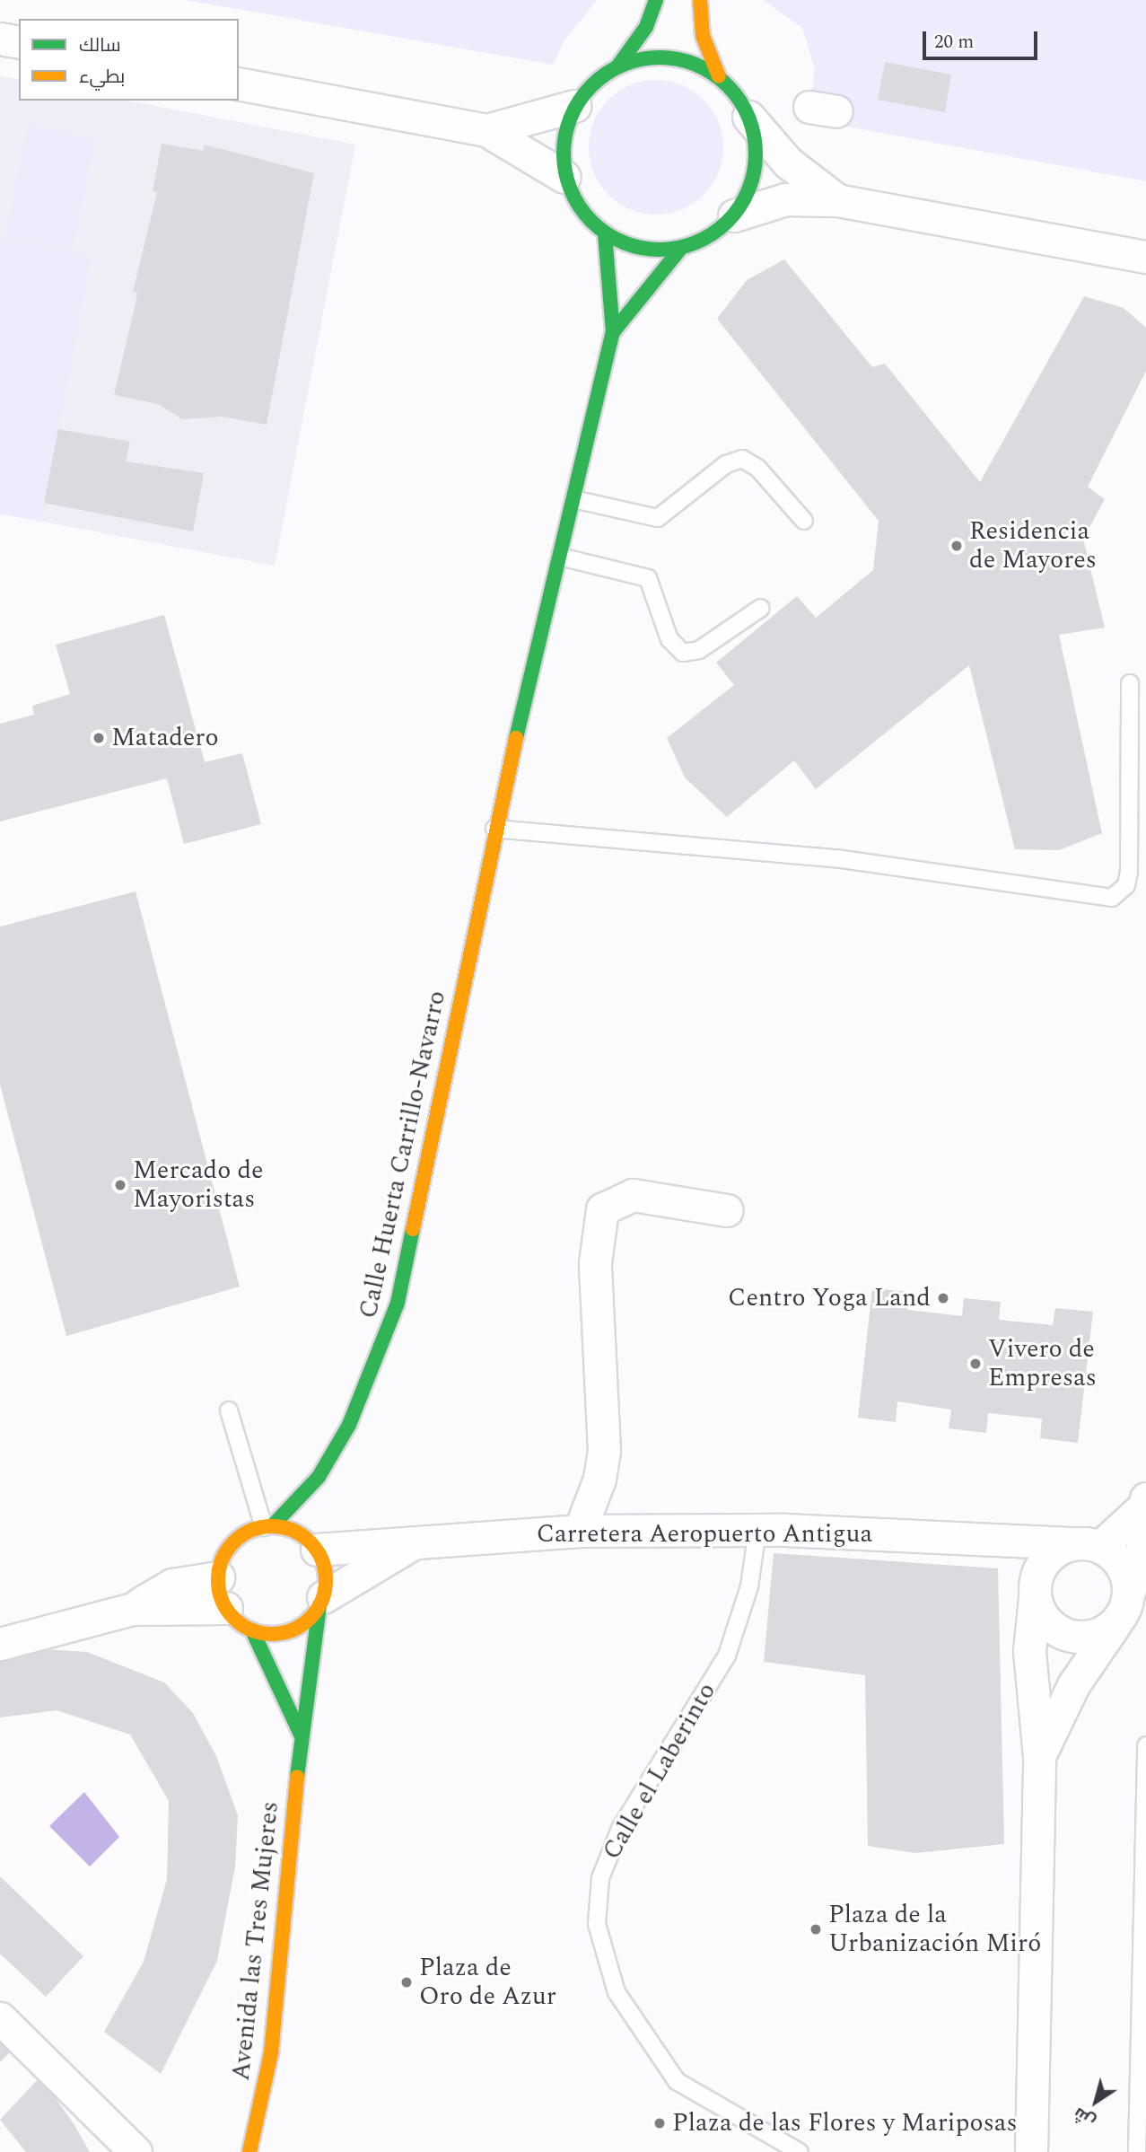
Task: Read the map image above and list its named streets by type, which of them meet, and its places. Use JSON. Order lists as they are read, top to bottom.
{
  "streets": {
    "street": ["Calle Huerta Carrillo-Navarro", "Carretera Aeropuerto Antigua", "Avenida las Tres Mujeres"],
    "lane": ["Calle el Laberinto"]
  },
  "crossings": [
    ["Calle Huerta Carrillo-Navarro", "Carretera Aeropuerto Antigua"],
    ["Calle Huerta Carrillo-Navarro", "Avenida las Tres Mujeres"],
    ["Carretera Aeropuerto Antigua", "Calle el Laberinto"],
    ["Carretera Aeropuerto Antigua", "Avenida las Tres Mujeres"]
  ],
  "places": [
    "Residencia de Mayores",
    "Matadero",
    "Mercado de Mayoristas",
    "Centro Yoga Land",
    "Vivero de Empresas",
    "Plaza de la Urbanización Miró",
    "Plaza de Oro de Azur",
    "Plaza de las Flores y Mariposas"
  ],
  "legend": ["سالك", "بطيء"],
  "scale_bar": "20 m",
  "north": "bottom left"
}
